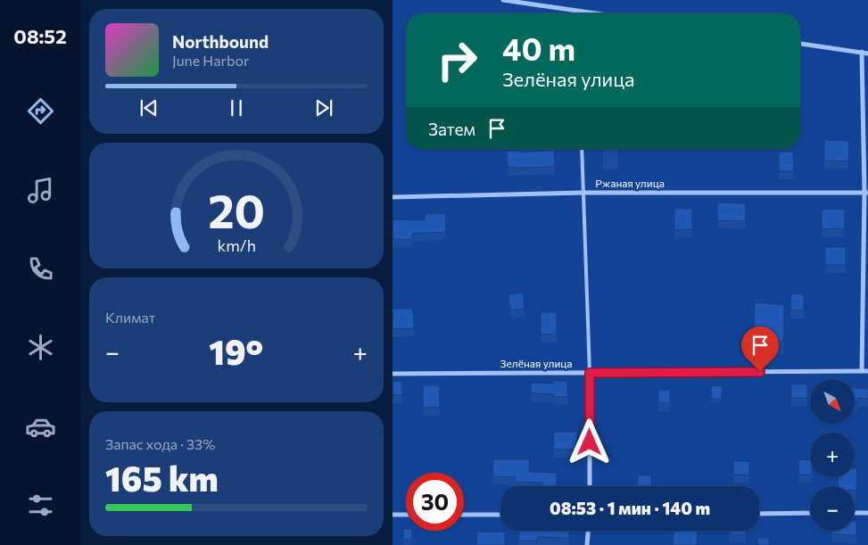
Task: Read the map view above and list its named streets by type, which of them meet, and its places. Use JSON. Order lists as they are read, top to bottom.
{
  "streets": {
    "street": ["Ржаная улица", "Зелёная улица"]
  },
  "north": "bottom right",
  "page": {
    "tabs": "08:52",
    "turn": ["40 m", "Зелёная улица"],
    "song": ["Northbound", "June Harbor"],
    "then": "Затем",
    "tile": [
      "Климат",
      ["Запас хода · 33%", "165 km"]
    ],
    "heat": ["−", "19°", "+"],
    "map_buttons": ["+", "−"],
    "limit": "30",
    "trip": "08:53 · 1 мин · 140 m",
    "gauge": ["20", "km/h"]
  }
}
